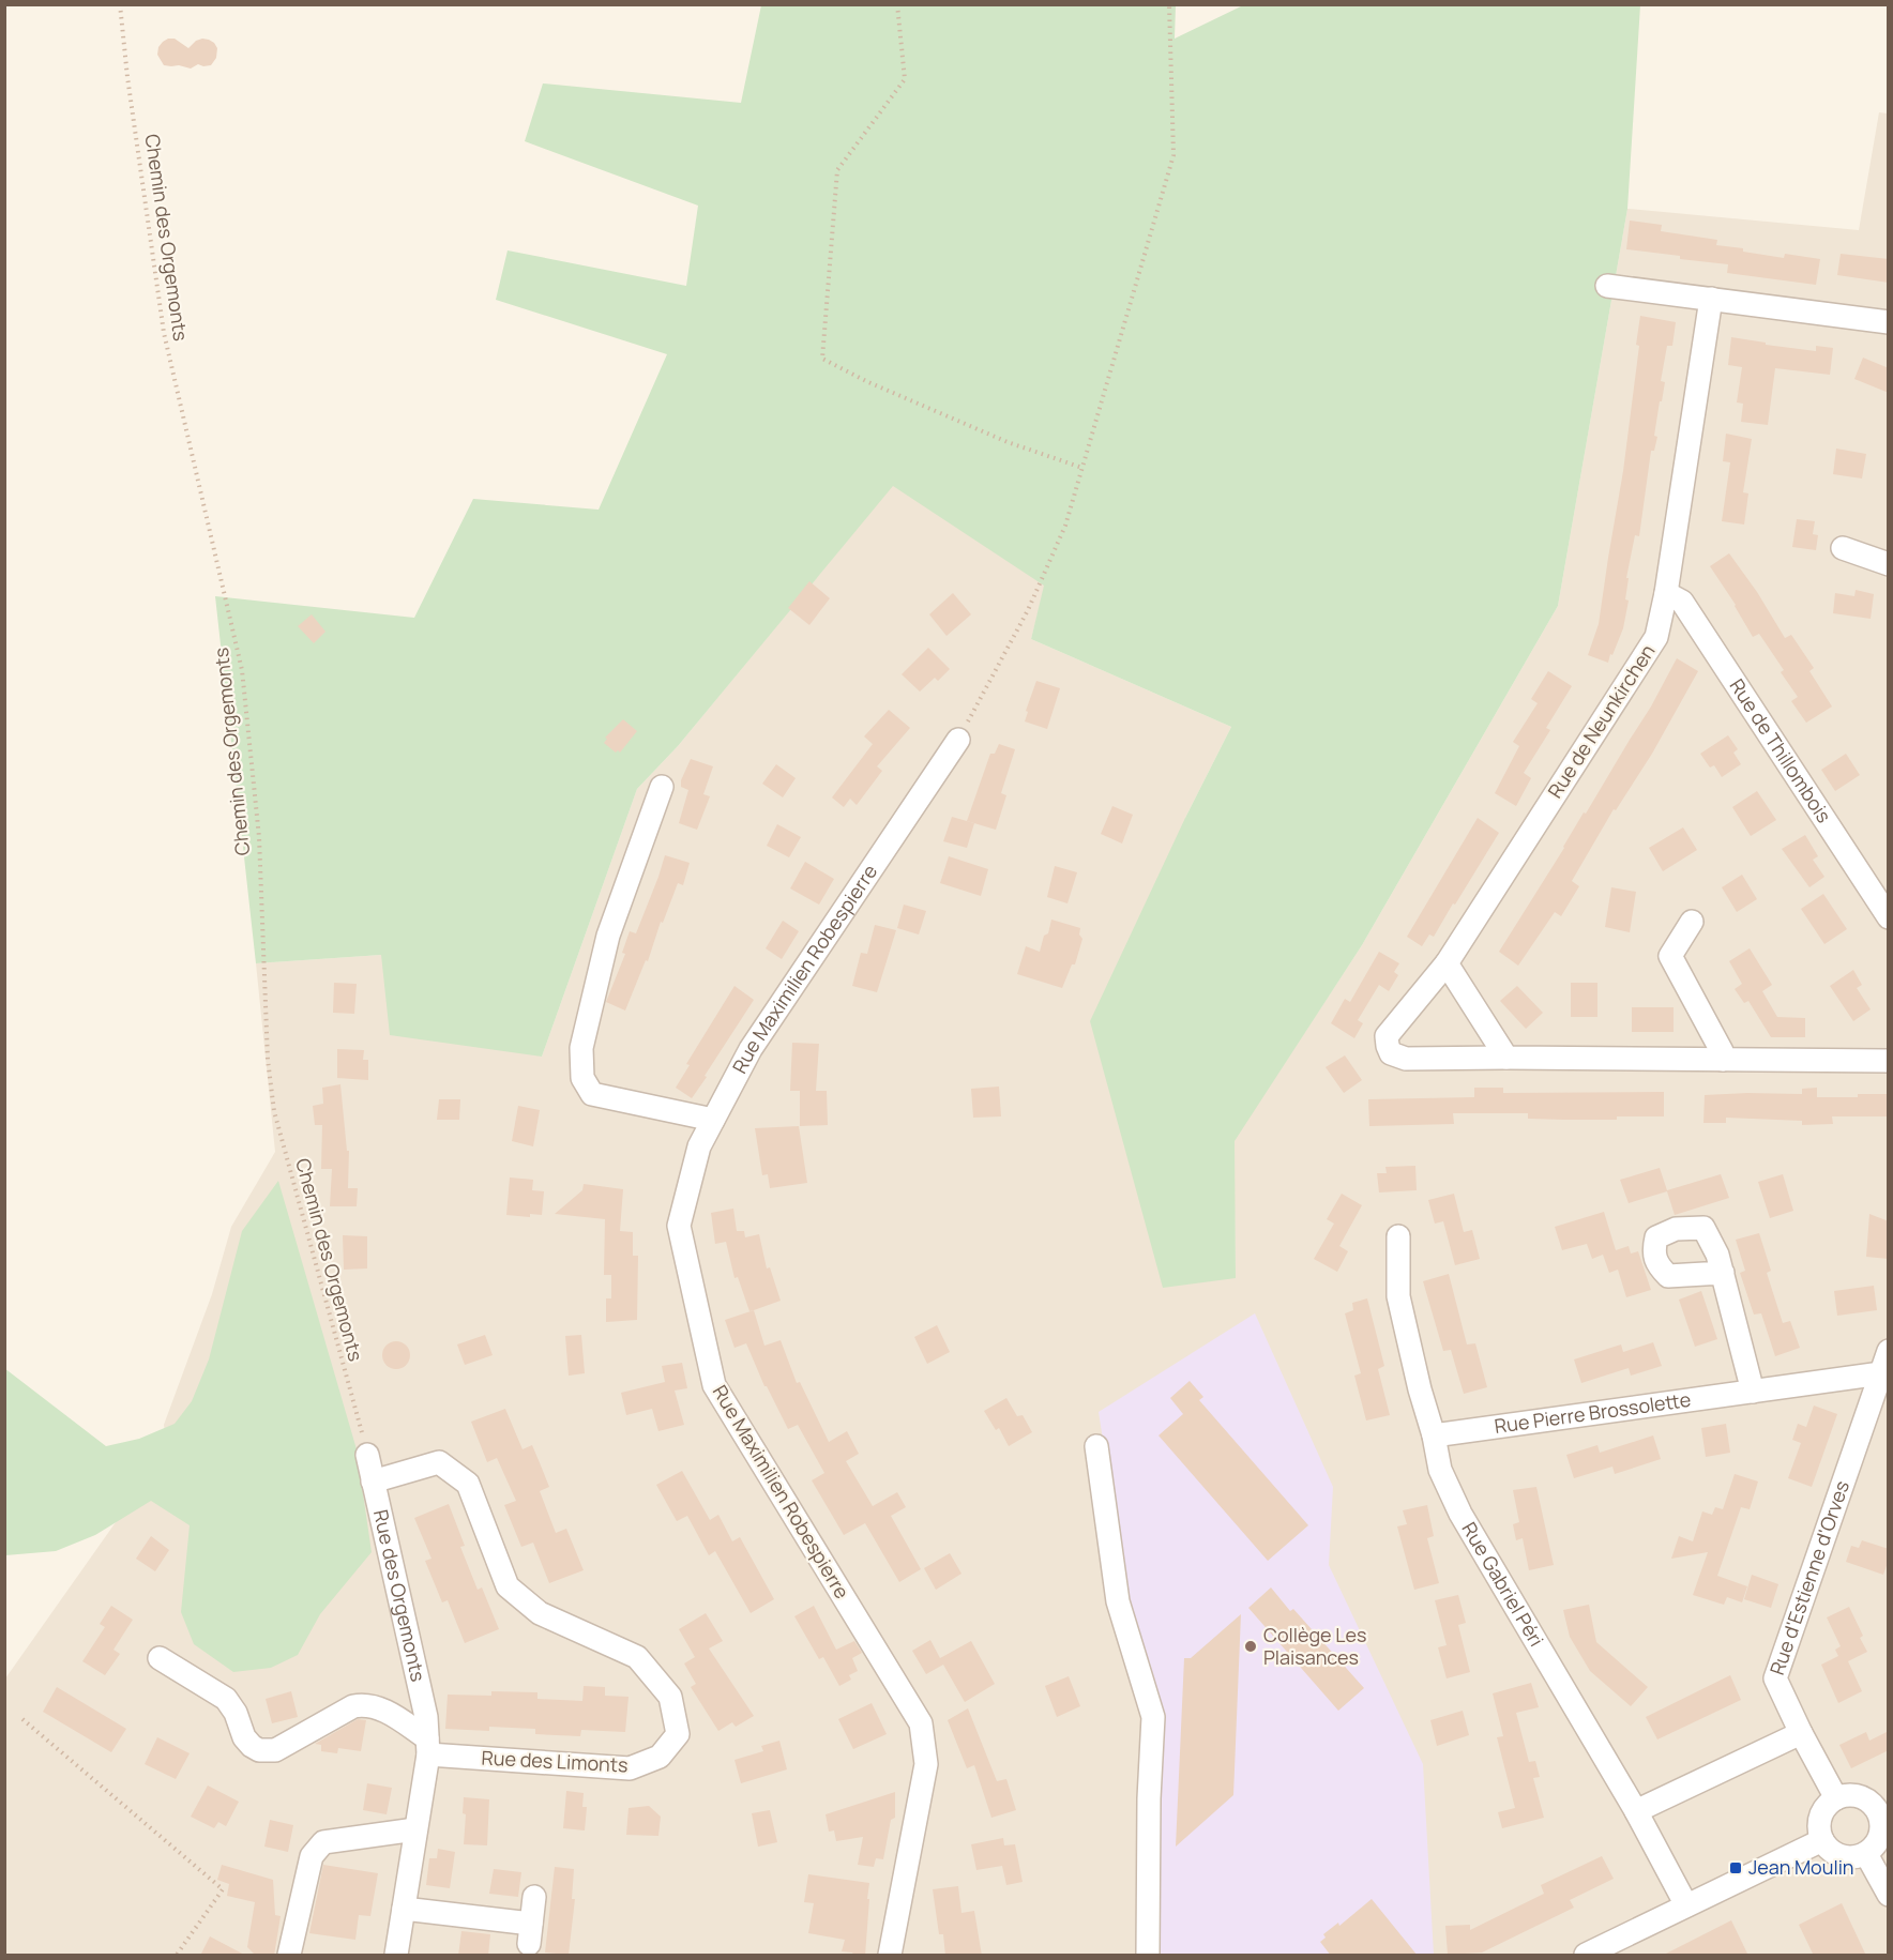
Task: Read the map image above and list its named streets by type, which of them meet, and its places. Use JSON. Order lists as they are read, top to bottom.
{
  "streets": {
    "street": [
      "Rue de Neunkirchen",
      "Rue de Thillombois",
      "Rue Maximilien Robespierre",
      "Rue Pierre Brossolette",
      "Rue d'Estienne d'Orves",
      "Rue Gabriel Péri",
      "Rue des Orgemonts",
      "Rue des Limonts"
    ],
    "path": ["Chemin des Orgemonts"]
  },
  "crossings": [
    ["Chemin des Orgemonts", "Rue des Orgemonts"],
    ["Rue de Neunkirchen", "Rue de Thillombois"],
    ["Rue Pierre Brossolette", "Rue d'Estienne d'Orves"],
    ["Rue Pierre Brossolette", "Rue Gabriel Péri"],
    ["Rue des Orgemonts", "Rue des Limonts"]
  ],
  "places": {
    "other": ["Collège Les Plaisances"],
    "transit": ["Jean Moulin"]
  }
}
